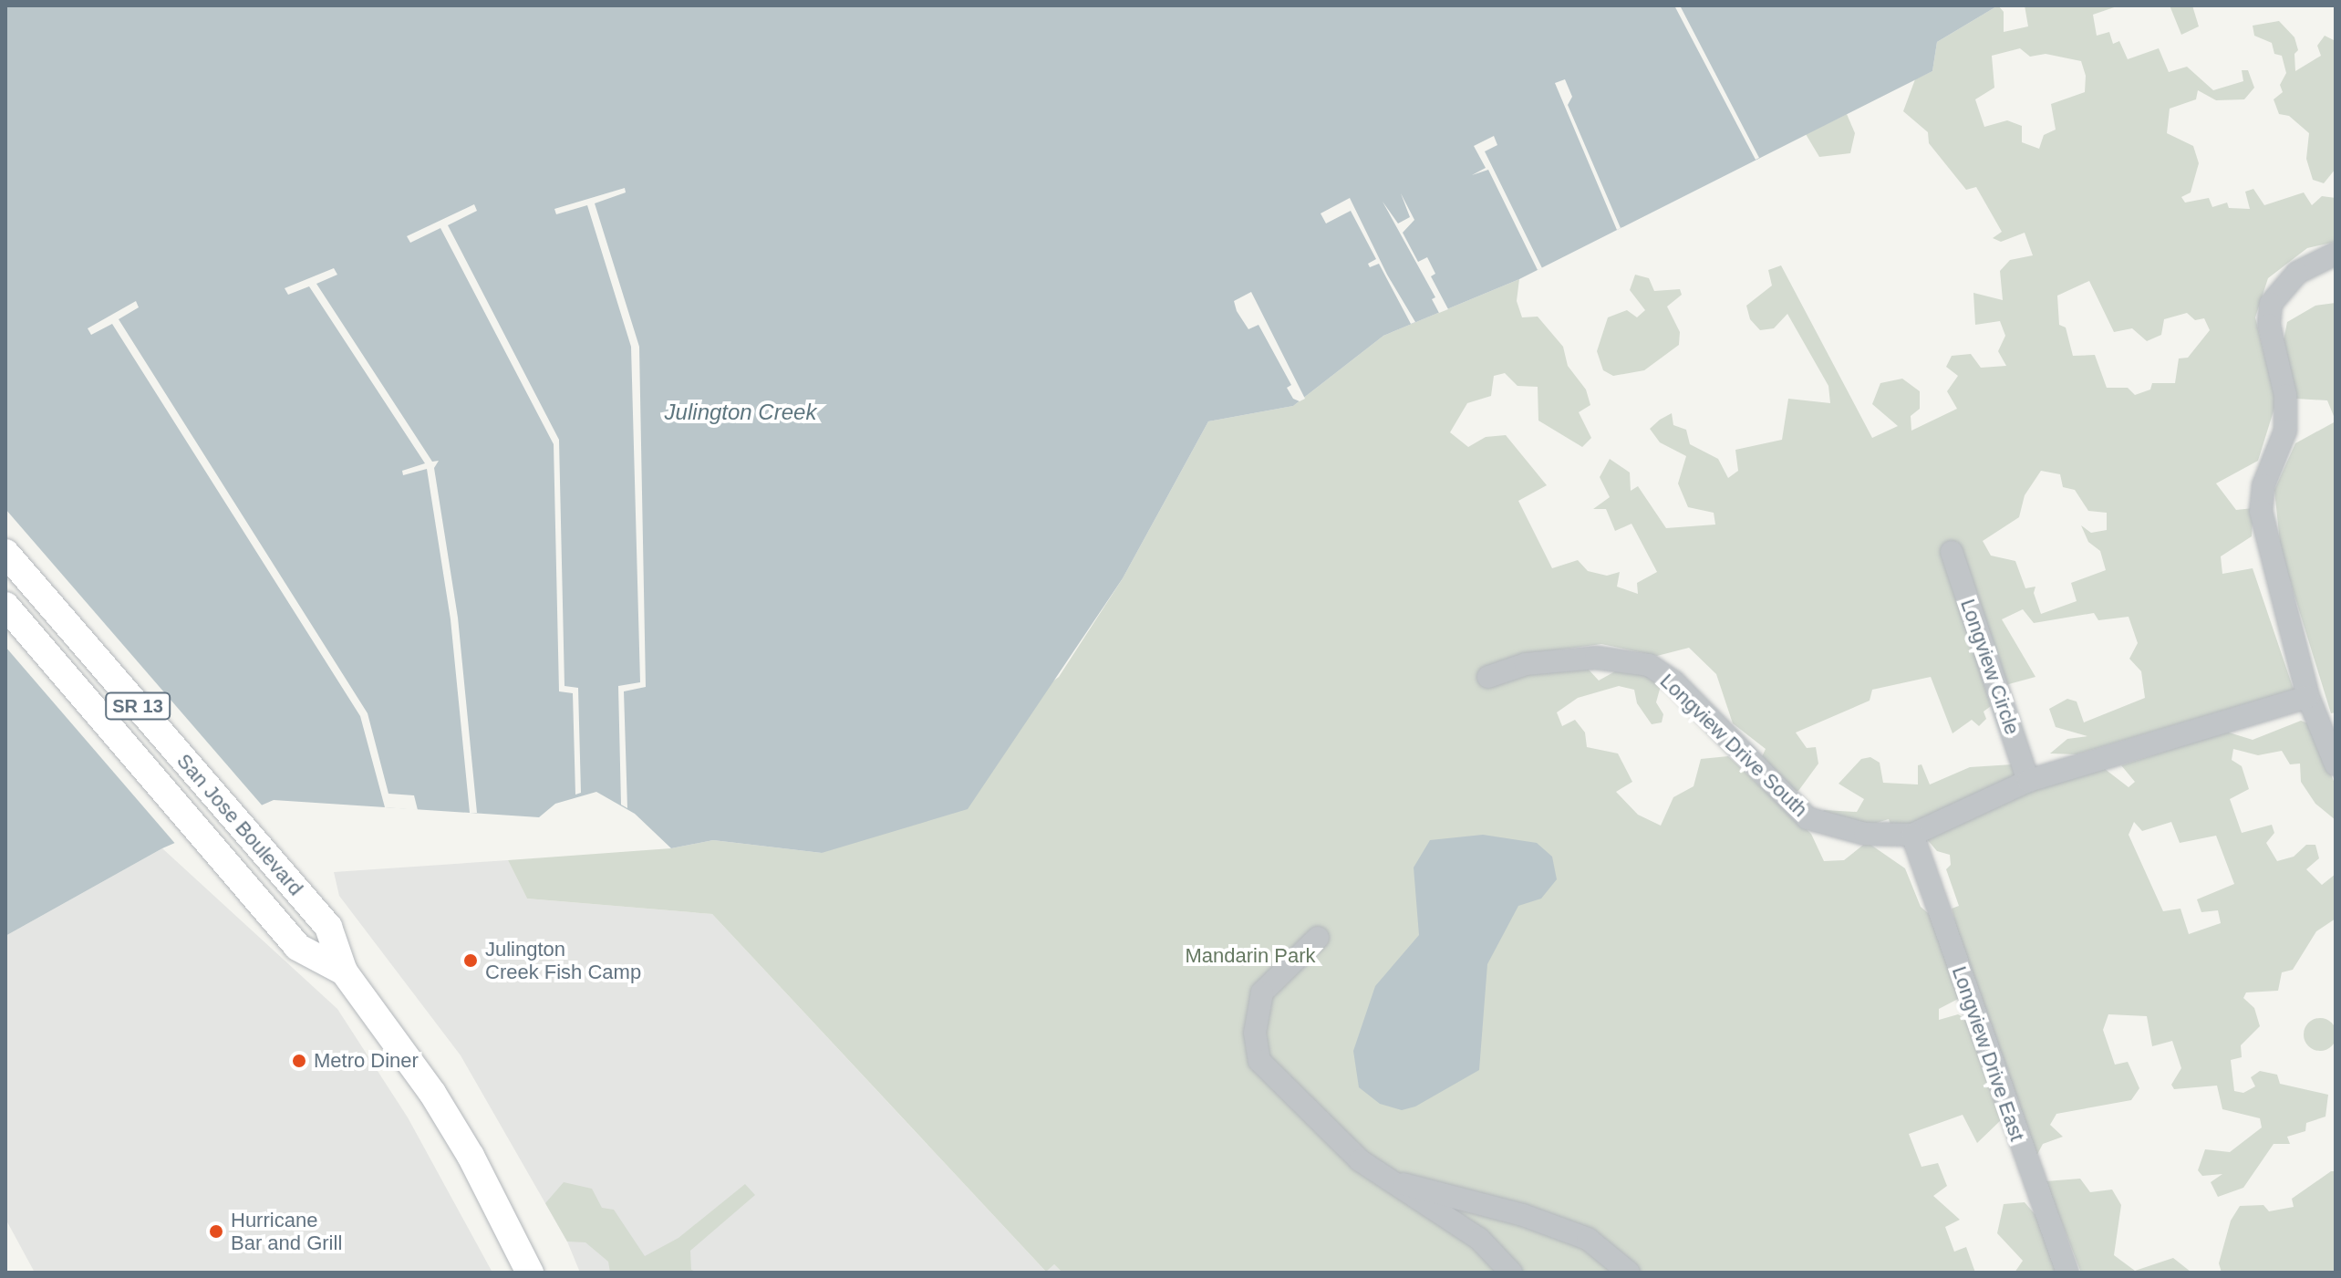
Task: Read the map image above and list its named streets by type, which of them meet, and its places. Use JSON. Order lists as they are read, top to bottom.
{
  "streets": {
    "main road": ["SR 13", "San Jose Boulevard"],
    "street": ["Longview Circle", "Longview Drive South", "Longview Drive East"]
  },
  "crossings": [
    ["Longview Circle", "Longview Drive South"],
    ["Longview Drive South", "Longview Drive East"]
  ],
  "water": ["Julington Creek"],
  "parks": ["Mandarin Park"],
  "places": ["Julington Creek Fish Camp", "Metro Diner", "Hurricane Bar and Grill"]
}
